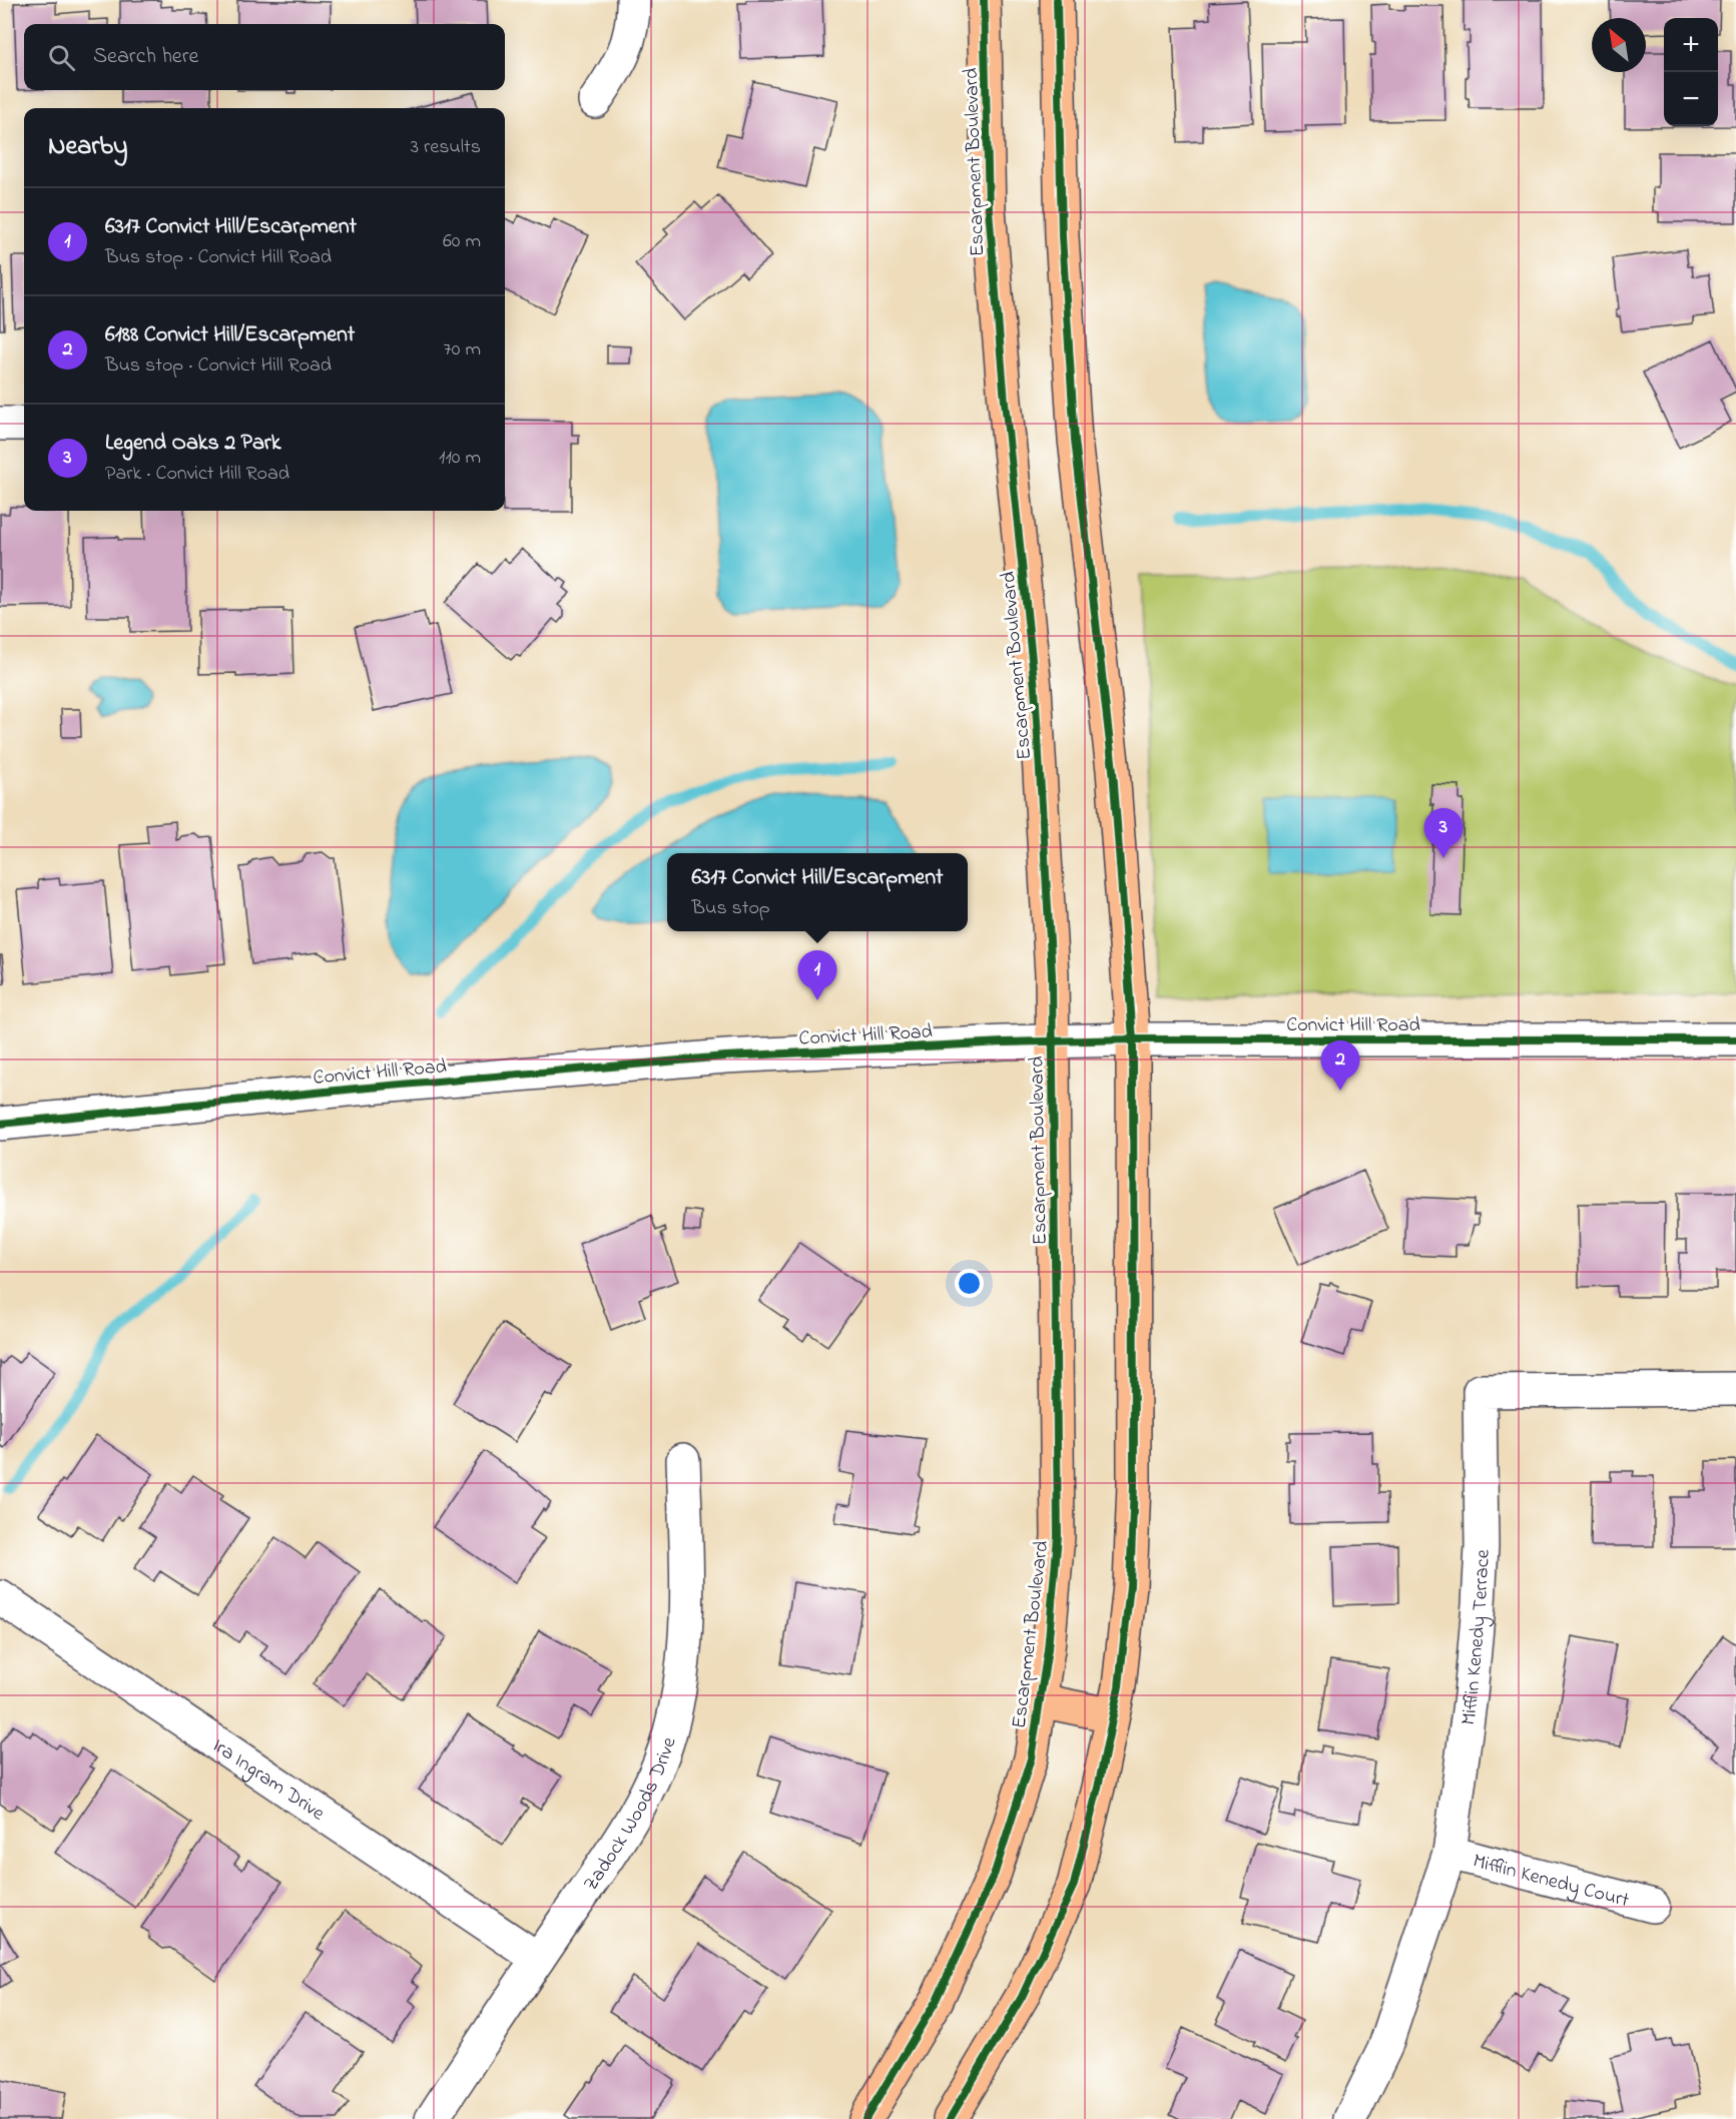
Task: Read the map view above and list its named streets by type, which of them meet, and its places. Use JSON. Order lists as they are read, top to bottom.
{
  "streets": {
    "main road": ["Escarpment Boulevard"],
    "street": [
      "Convict Hill Road",
      "Mifflin Kenedy Terrace",
      "Ira Ingram Drive",
      "Zadock Woods Drive",
      "Mifflin Kenedy Court"
    ]
  },
  "crossings": [
    ["Escarpment Boulevard", "Convict Hill Road"],
    ["Mifflin Kenedy Terrace", "Mifflin Kenedy Court"],
    ["Ira Ingram Drive", "Zadock Woods Drive"]
  ],
  "north": "top left",
  "page": {
    "map_buttons": ["+", "−"],
    "search": "Search here",
    "heading": ["Nearby", "3 results"],
    "list": [
      {
        "mark": "1",
        "name": "6317 Convict Hill/Escarpment",
        "note": "Bus stop · Convict Hill Road",
        "value": "60 m"
      },
      {
        "mark": "2",
        "name": "6188 Convict Hill/Escarpment",
        "note": "Bus stop · Convict Hill Road",
        "value": "70 m"
      },
      {
        "mark": "3",
        "name": "Legend Oaks 2 Park",
        "note": "Park · Convict Hill Road",
        "value": "110 m"
      }
    ],
    "pins": ["3", "1", "2"],
    "popup": ["6317 Convict Hill/Escarpment", "Bus stop"]
  }
}
